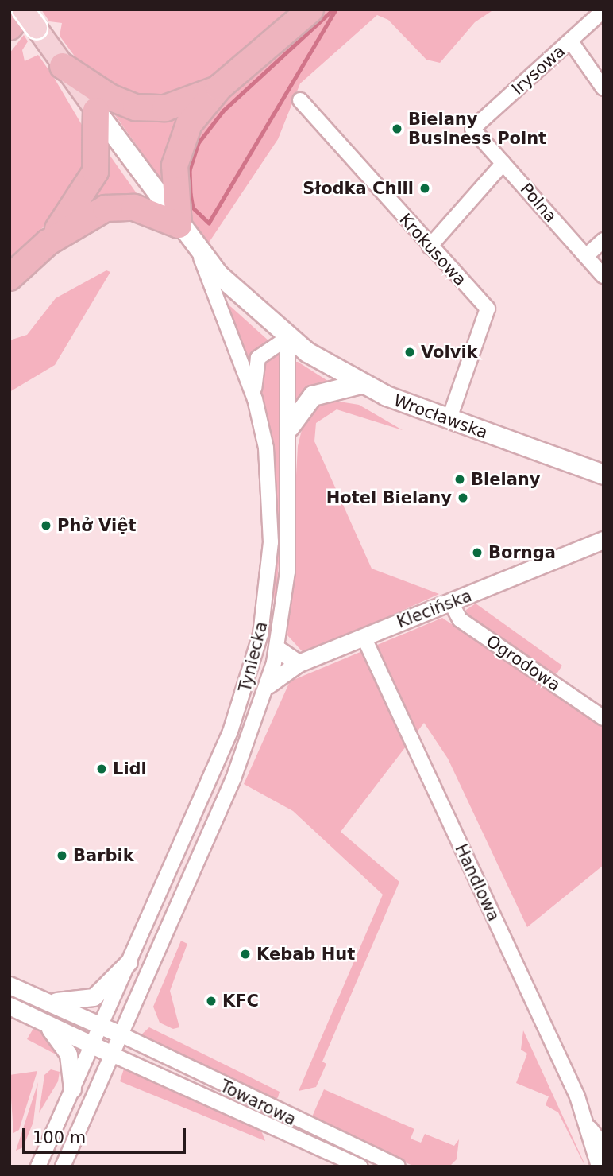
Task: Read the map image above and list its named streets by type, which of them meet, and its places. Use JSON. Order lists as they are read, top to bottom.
{
  "streets": {
    "main road": ["Wrocławska"],
    "street": [
      "Irysowa",
      "Polna",
      "Krokusowa",
      "Klecińska",
      "Tyniecka",
      "Ogrodowa",
      "Handlowa",
      "Towarowa"
    ]
  },
  "crossings": [
    ["Irysowa", "Polna"],
    ["Krokusowa", "Wrocławska"],
    ["Wrocławska", "Tyniecka"],
    ["Klecińska", "Tyniecka"],
    ["Klecińska", "Ogrodowa"],
    ["Klecińska", "Handlowa"],
    ["Tyniecka", "Towarowa"]
  ],
  "places": [
    "Bielany Business Point",
    "Słodka Chili",
    "Volvik",
    "Bielany",
    "Hotel Bielany",
    "Phở Việt",
    "Bornga",
    "Lidl",
    "Barbik",
    "Kebab Hut",
    "KFC"
  ],
  "scale_bar": "100 m"
}
